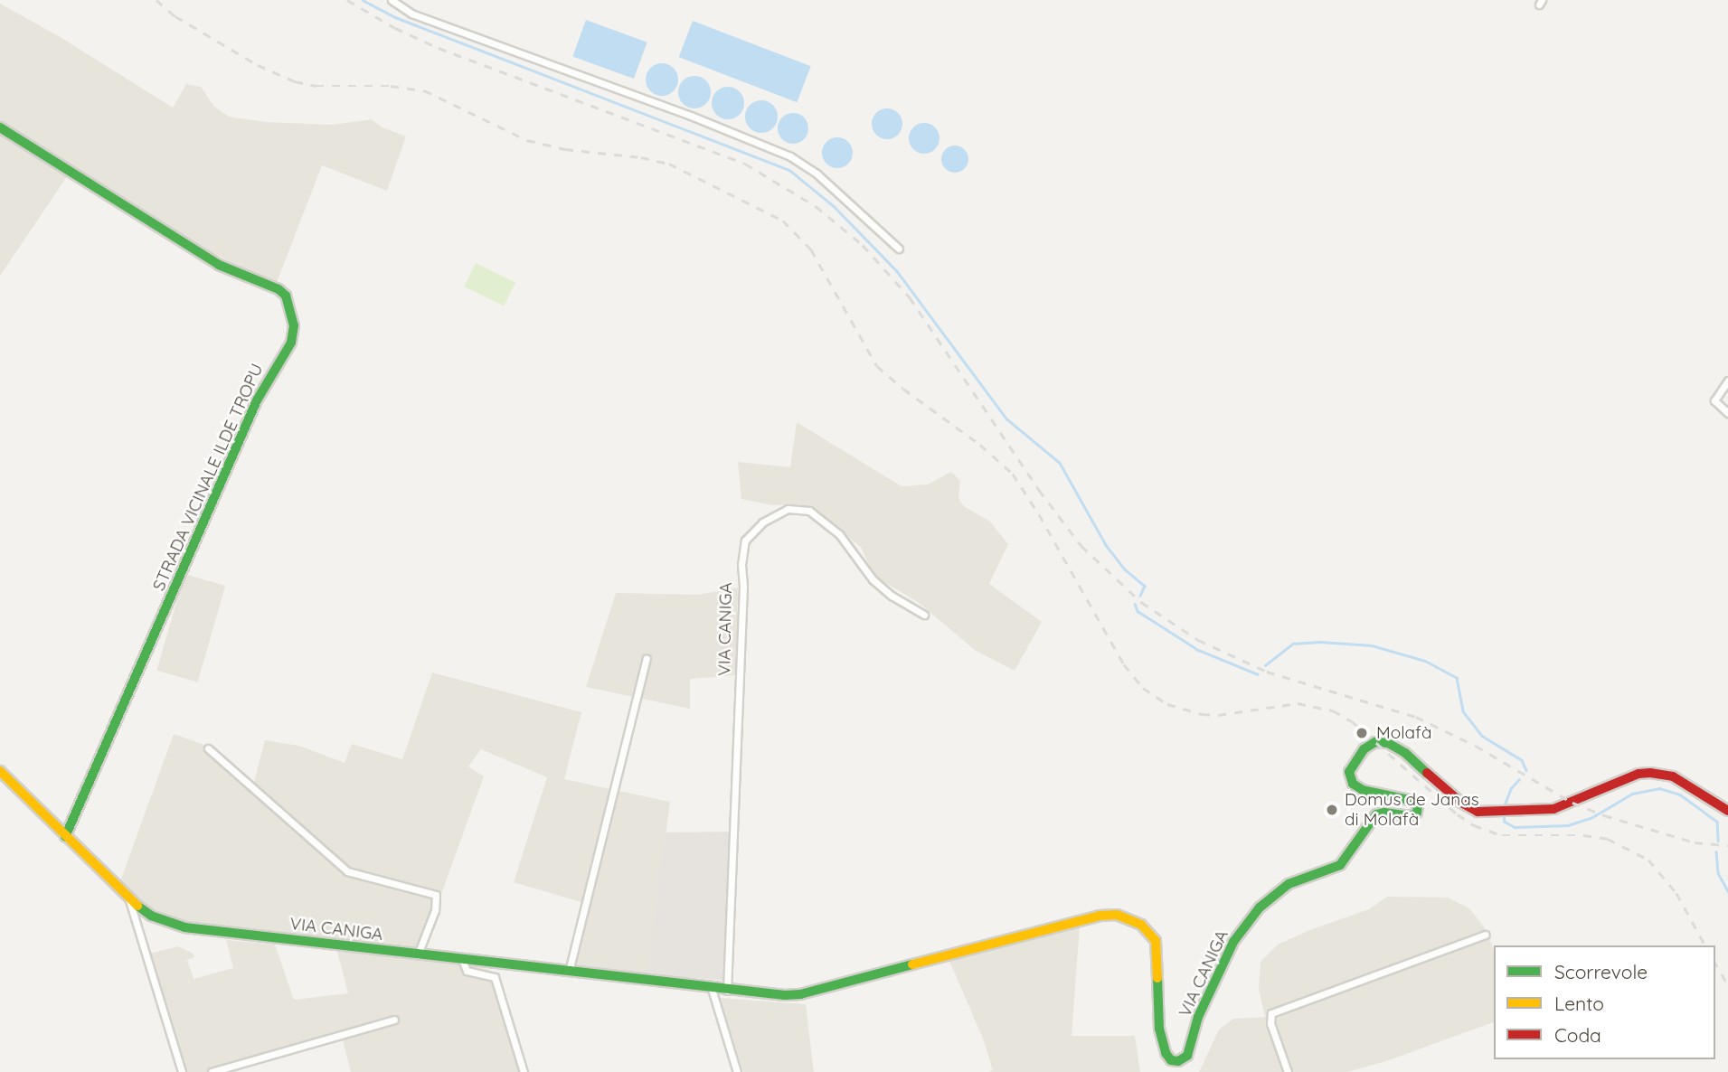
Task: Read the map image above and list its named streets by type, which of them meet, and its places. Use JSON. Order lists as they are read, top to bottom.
{
  "streets": {
    "street": ["STRADA VICINALE ILDE TROPU", "VIA CANIGA"]
  },
  "crossings": [
    ["STRADA VICINALE ILDE TROPU", "VIA CANIGA"]
  ],
  "places": ["Molafà", "Domus de Janas di Molafà"],
  "legend": ["Scorrevole", "Lento", "Coda"]
}
